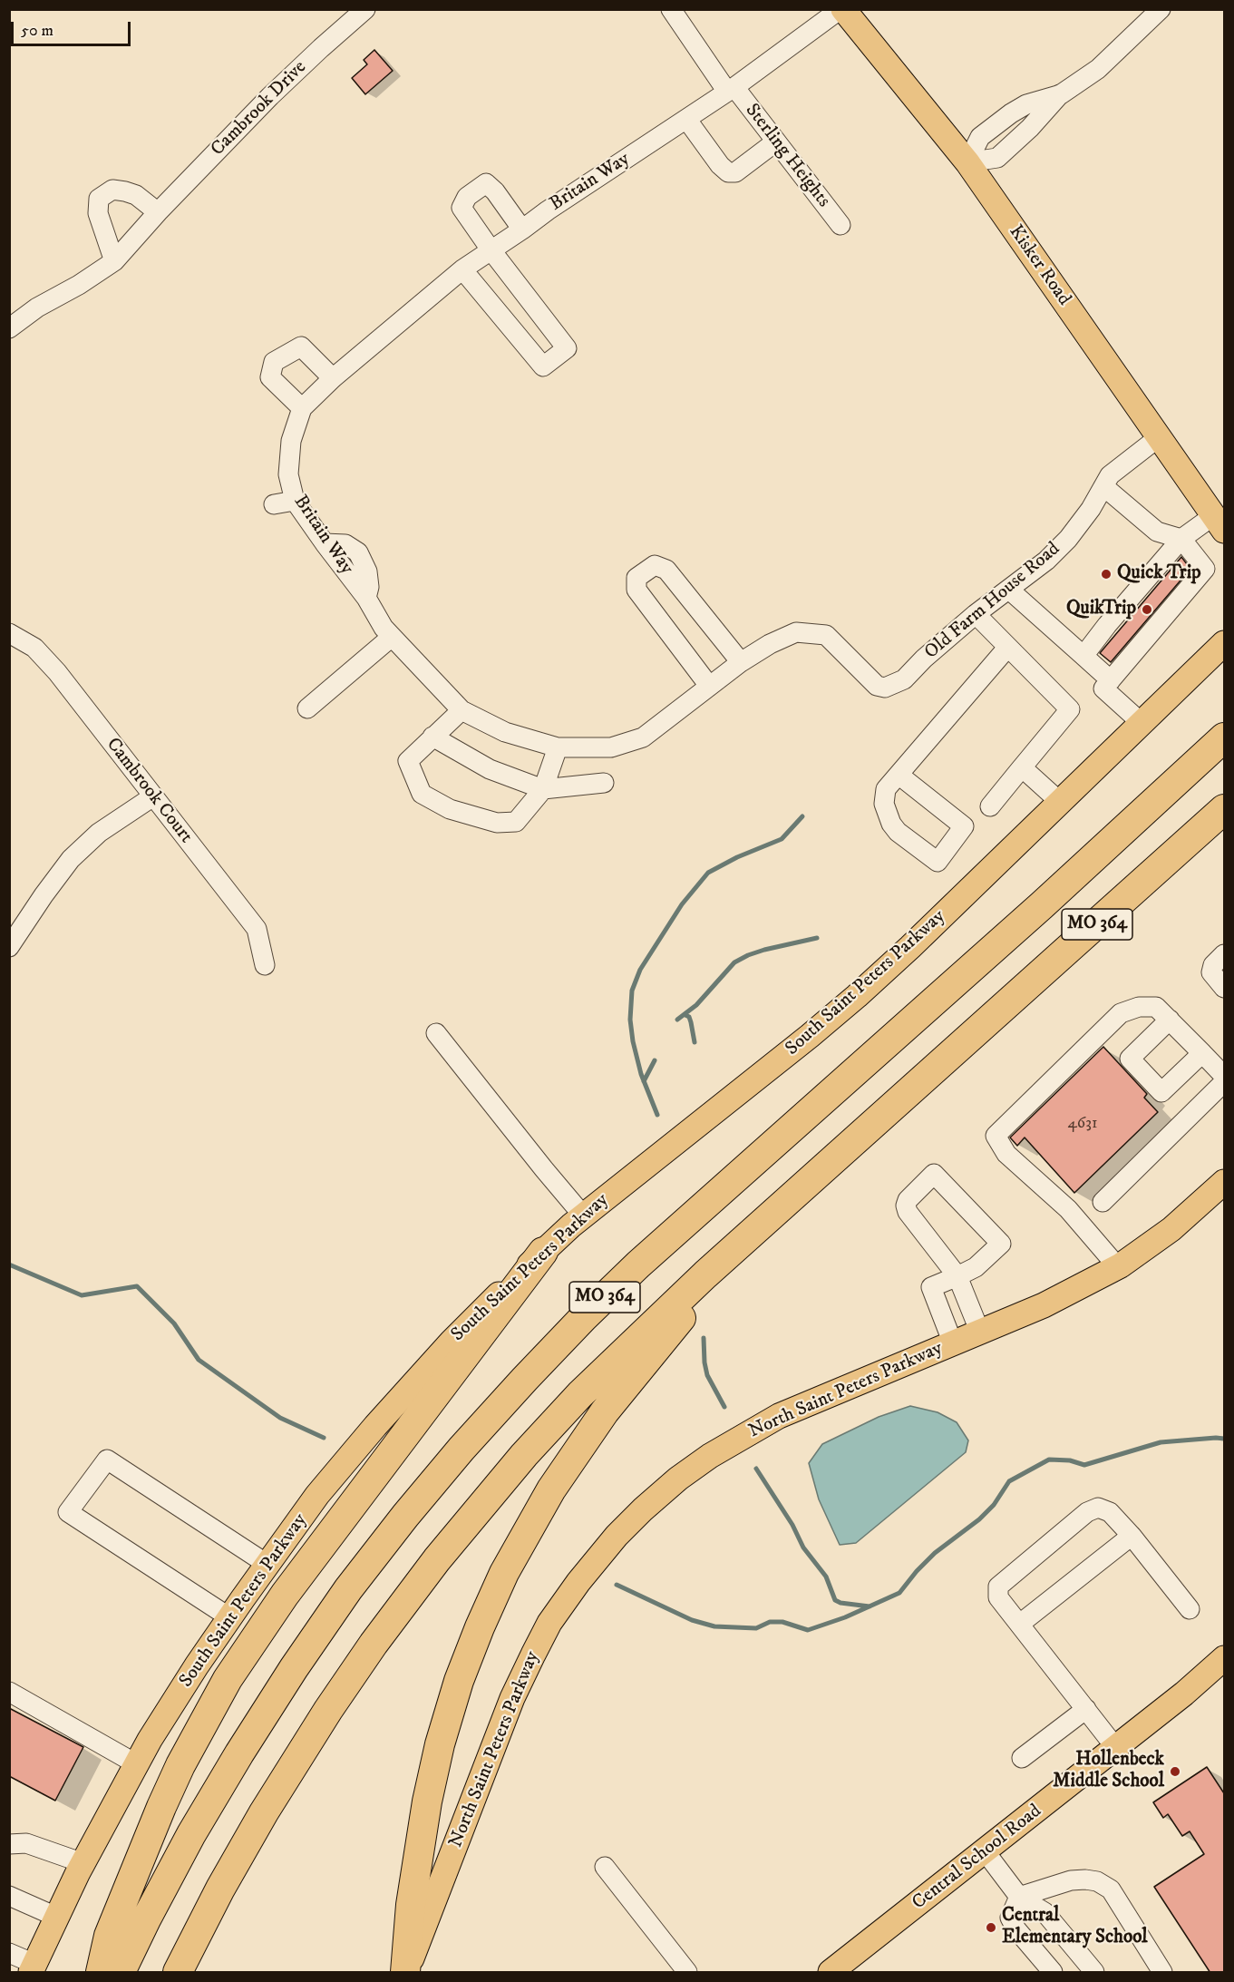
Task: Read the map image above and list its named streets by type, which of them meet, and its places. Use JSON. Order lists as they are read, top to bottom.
{
  "streets": {
    "highway": ["MO 364"],
    "main road": [
      "Kisker Road",
      "South Saint Peters Parkway",
      "North Saint Peters Parkway",
      "Central School Road"
    ],
    "street": [
      "Cambrook Drive",
      "Sterling Heights",
      "Britain Way",
      "Old Farm House Road",
      "Cambrook Court"
    ]
  },
  "crossings": [
    ["Sterling Heights", "Britain Way"],
    ["Britain Way", "Kisker Road"],
    ["Britain Way", "Old Farm House Road"],
    ["Kisker Road", "Old Farm House Road"]
  ],
  "places": [
    "Quick Trip",
    "QuikTrip",
    "Hollenbeck Middle School",
    "Central Elementary School"
  ],
  "house_numbers": ["4631"],
  "scale_bar": "50 m"
}
